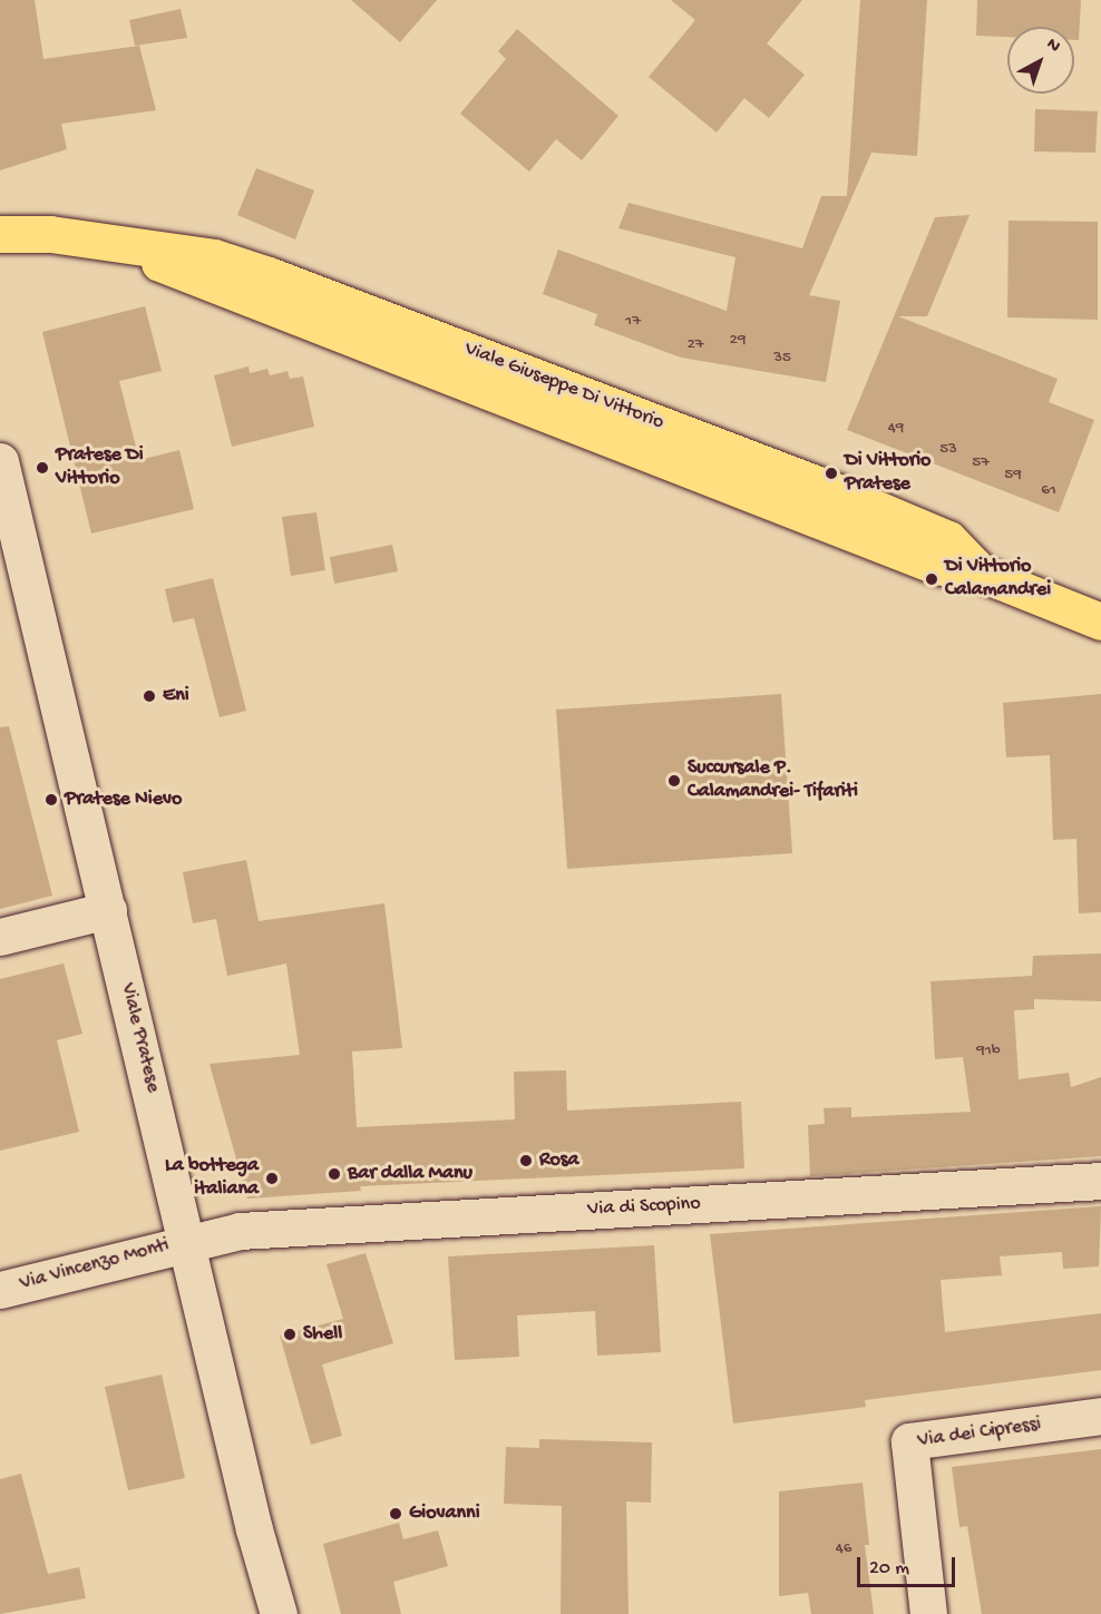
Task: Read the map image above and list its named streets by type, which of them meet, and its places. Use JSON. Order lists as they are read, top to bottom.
{
  "streets": {
    "main road": ["Viale Giuseppe Di Vittorio"],
    "street": [
      "Viale Pratese",
      "Via di Scopino",
      "Via Vincenzo Monti",
      "Via dei Cipressi"
    ]
  },
  "crossings": [
    ["Viale Pratese", "Via di Scopino"],
    ["Viale Pratese", "Via Vincenzo Monti"],
    ["Via di Scopino", "Via Vincenzo Monti"]
  ],
  "places": [
    "Pratese Di Vittorio",
    "Di Vittorio Pratese",
    "Di Vittorio Calamandrei",
    "Eni",
    "Succursale P. Calamandrei- Tifariti",
    "Pratese Nievo",
    "Rosa",
    "Bar dalla Manu",
    "La bottega italiana",
    "Shell",
    "Giovanni"
  ],
  "house_numbers": [
    "17",
    "29",
    "27",
    "35",
    "49",
    "53",
    "57",
    "59",
    "61",
    "91b",
    "46"
  ],
  "scale_bar": "20 m",
  "north": "top right"
}
